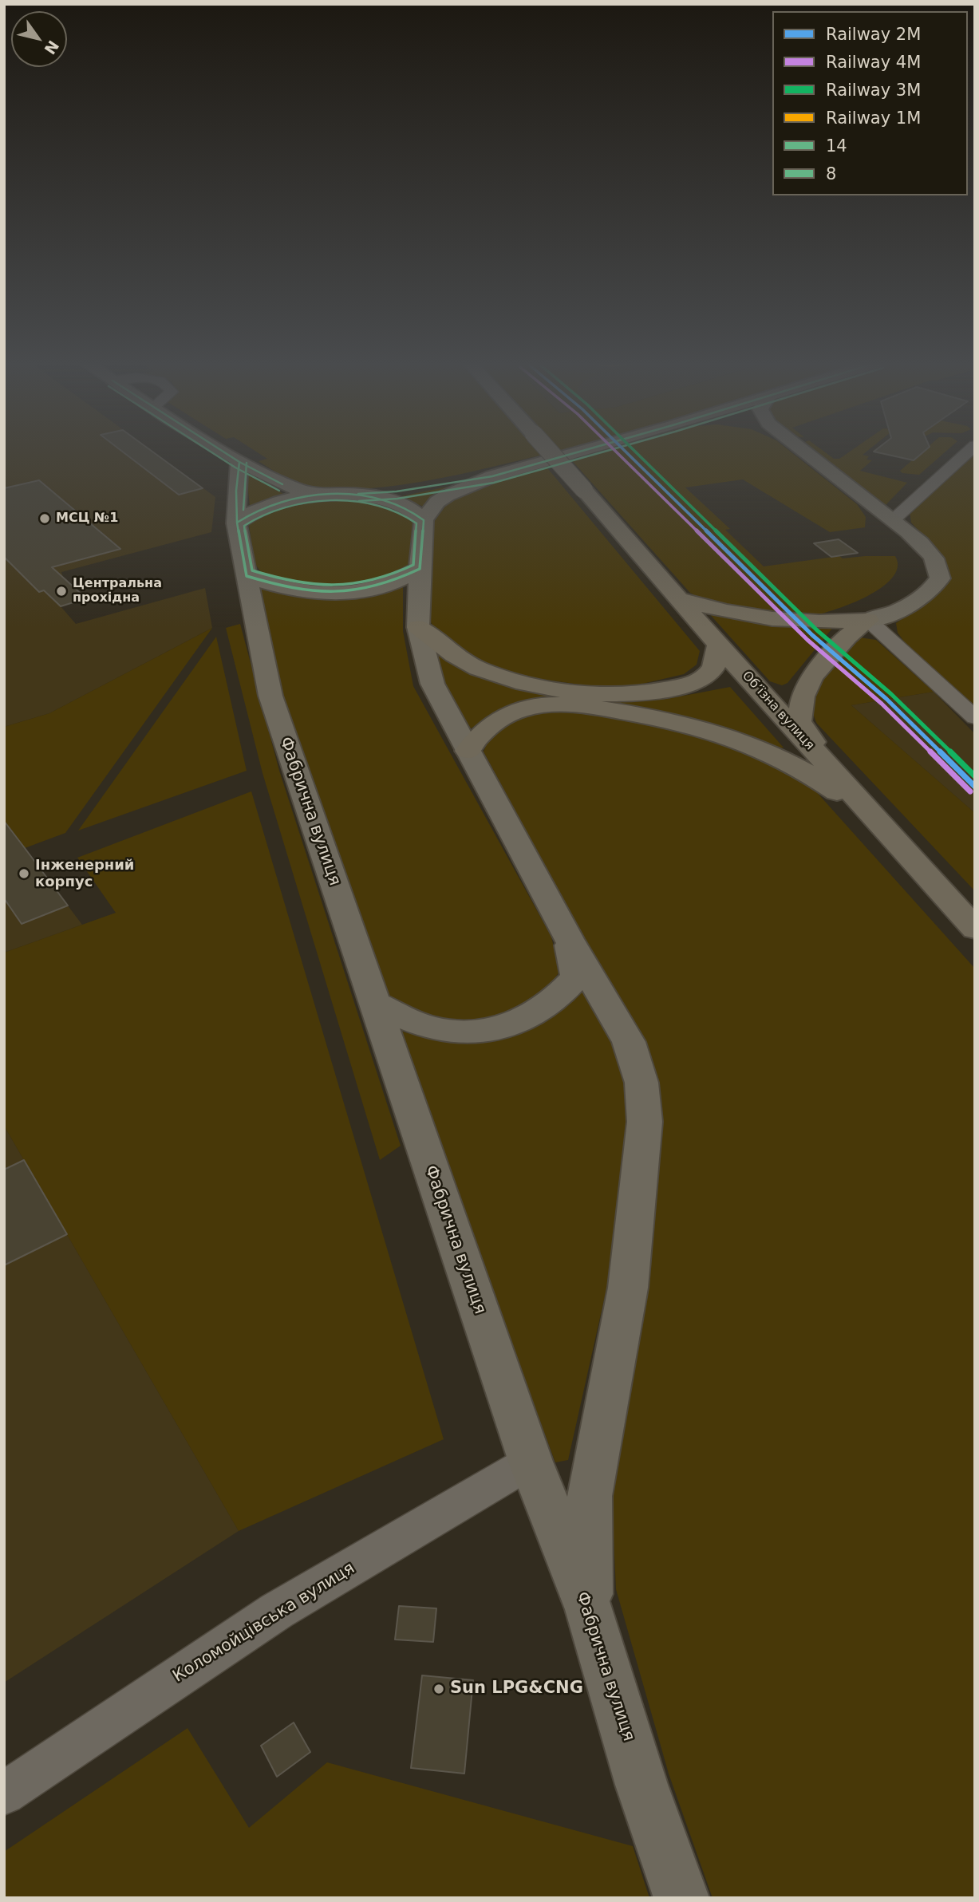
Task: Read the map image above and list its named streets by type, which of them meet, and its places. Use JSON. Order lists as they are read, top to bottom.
{
  "streets": {
    "main road": ["Обʼїзна вулиця", "Фабрична вулиця"],
    "street": ["Коломойцівська вулиця"]
  },
  "crossings": [
    ["Фабрична вулиця", "Коломойцівська вулиця"]
  ],
  "places": [
    "МСЦ №1",
    "Центральна прохідна",
    "Інженерний корпус",
    "Sun LPG&CNG"
  ],
  "lines": [
    "rail line 2М",
    "rail line 4М",
    "rail line 3М",
    "transit line 14",
    "transit line 8"
  ],
  "legend": [
    "Railway 2М",
    "Railway 4М",
    "Railway 3М",
    "Railway 1М",
    "14",
    "8"
  ],
  "north": "bottom right"
}
